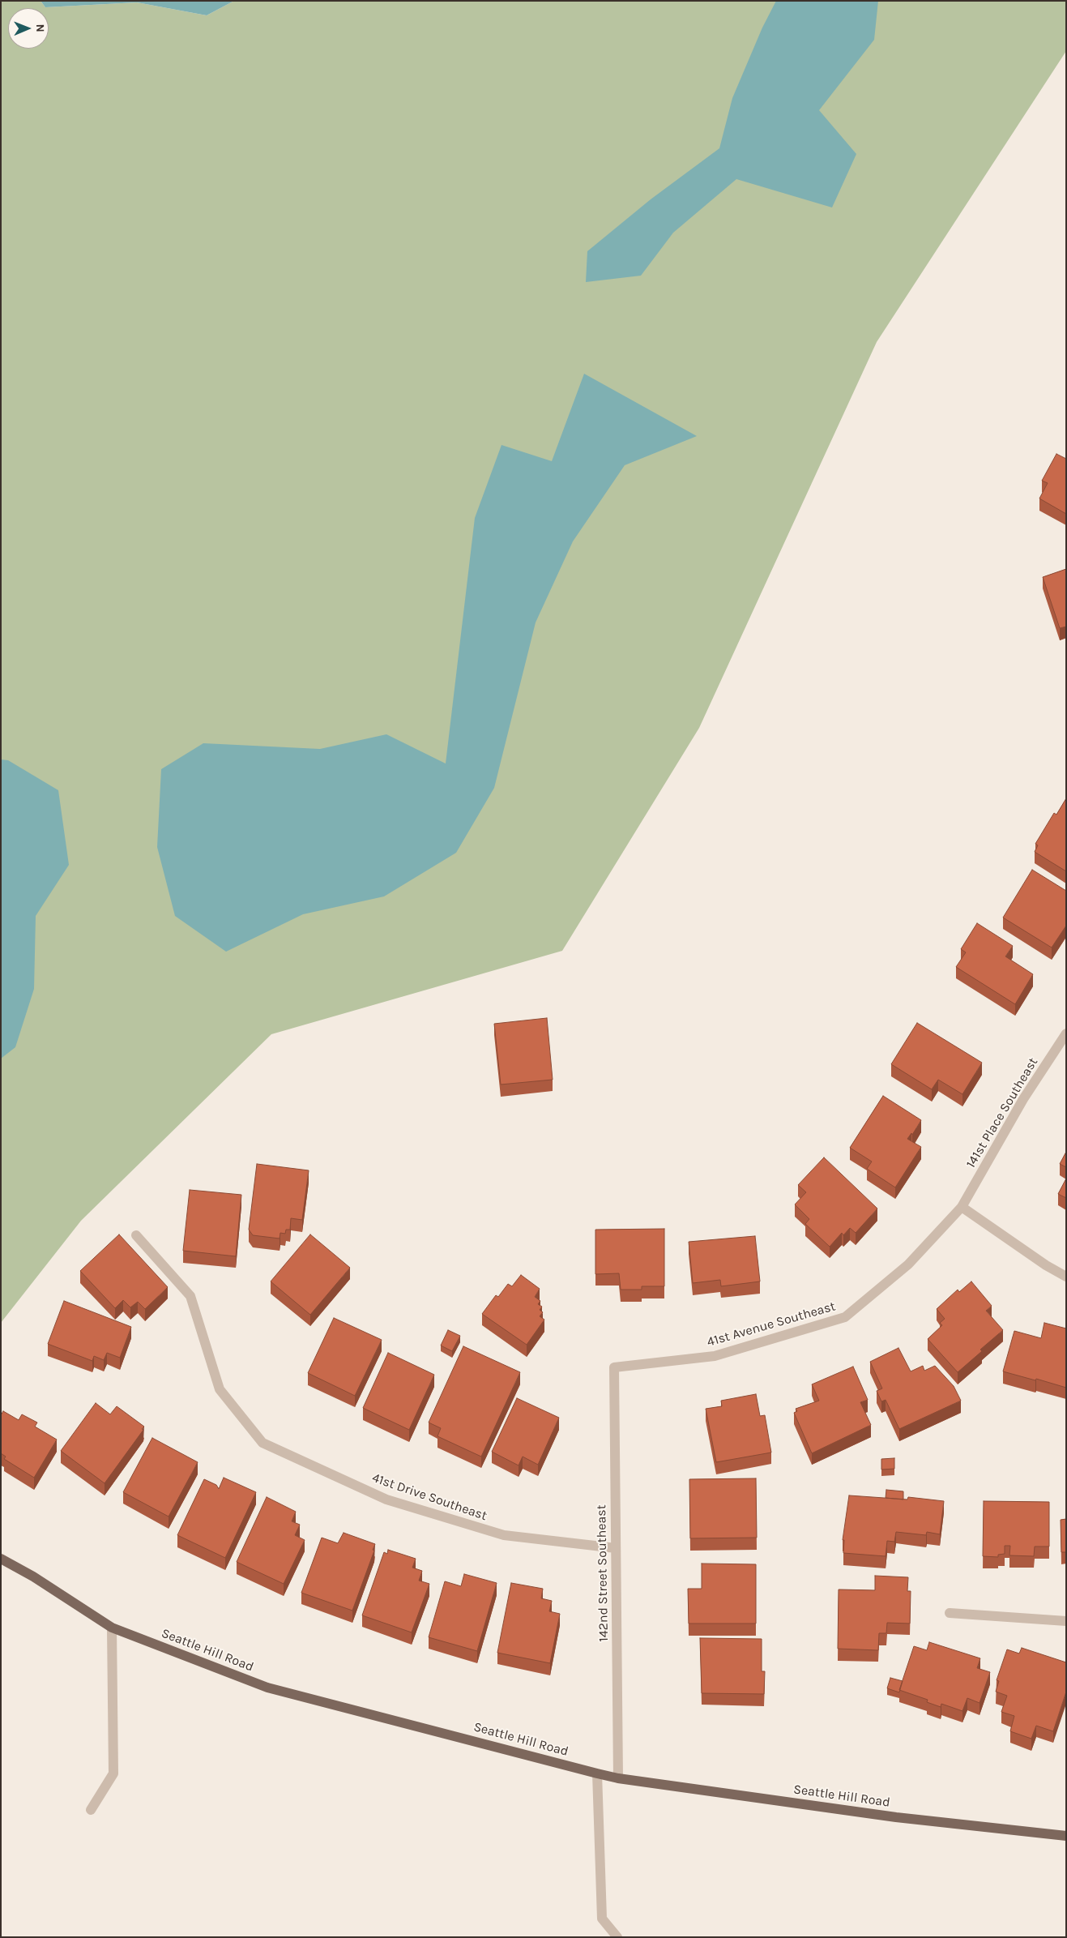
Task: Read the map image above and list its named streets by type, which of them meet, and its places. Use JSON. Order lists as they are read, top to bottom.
{
  "streets": {
    "main road": ["Seattle Hill Road"],
    "street": [
      "141st Place Southeast",
      "41st Avenue Southeast",
      "41st Drive Southeast",
      "142nd Street Southeast"
    ]
  },
  "crossings": [
    ["141st Place Southeast", "41st Avenue Southeast"],
    ["41st Avenue Southeast", "142nd Street Southeast"],
    ["41st Drive Southeast", "142nd Street Southeast"],
    ["142nd Street Southeast", "Seattle Hill Road"]
  ],
  "north": "right"
}
